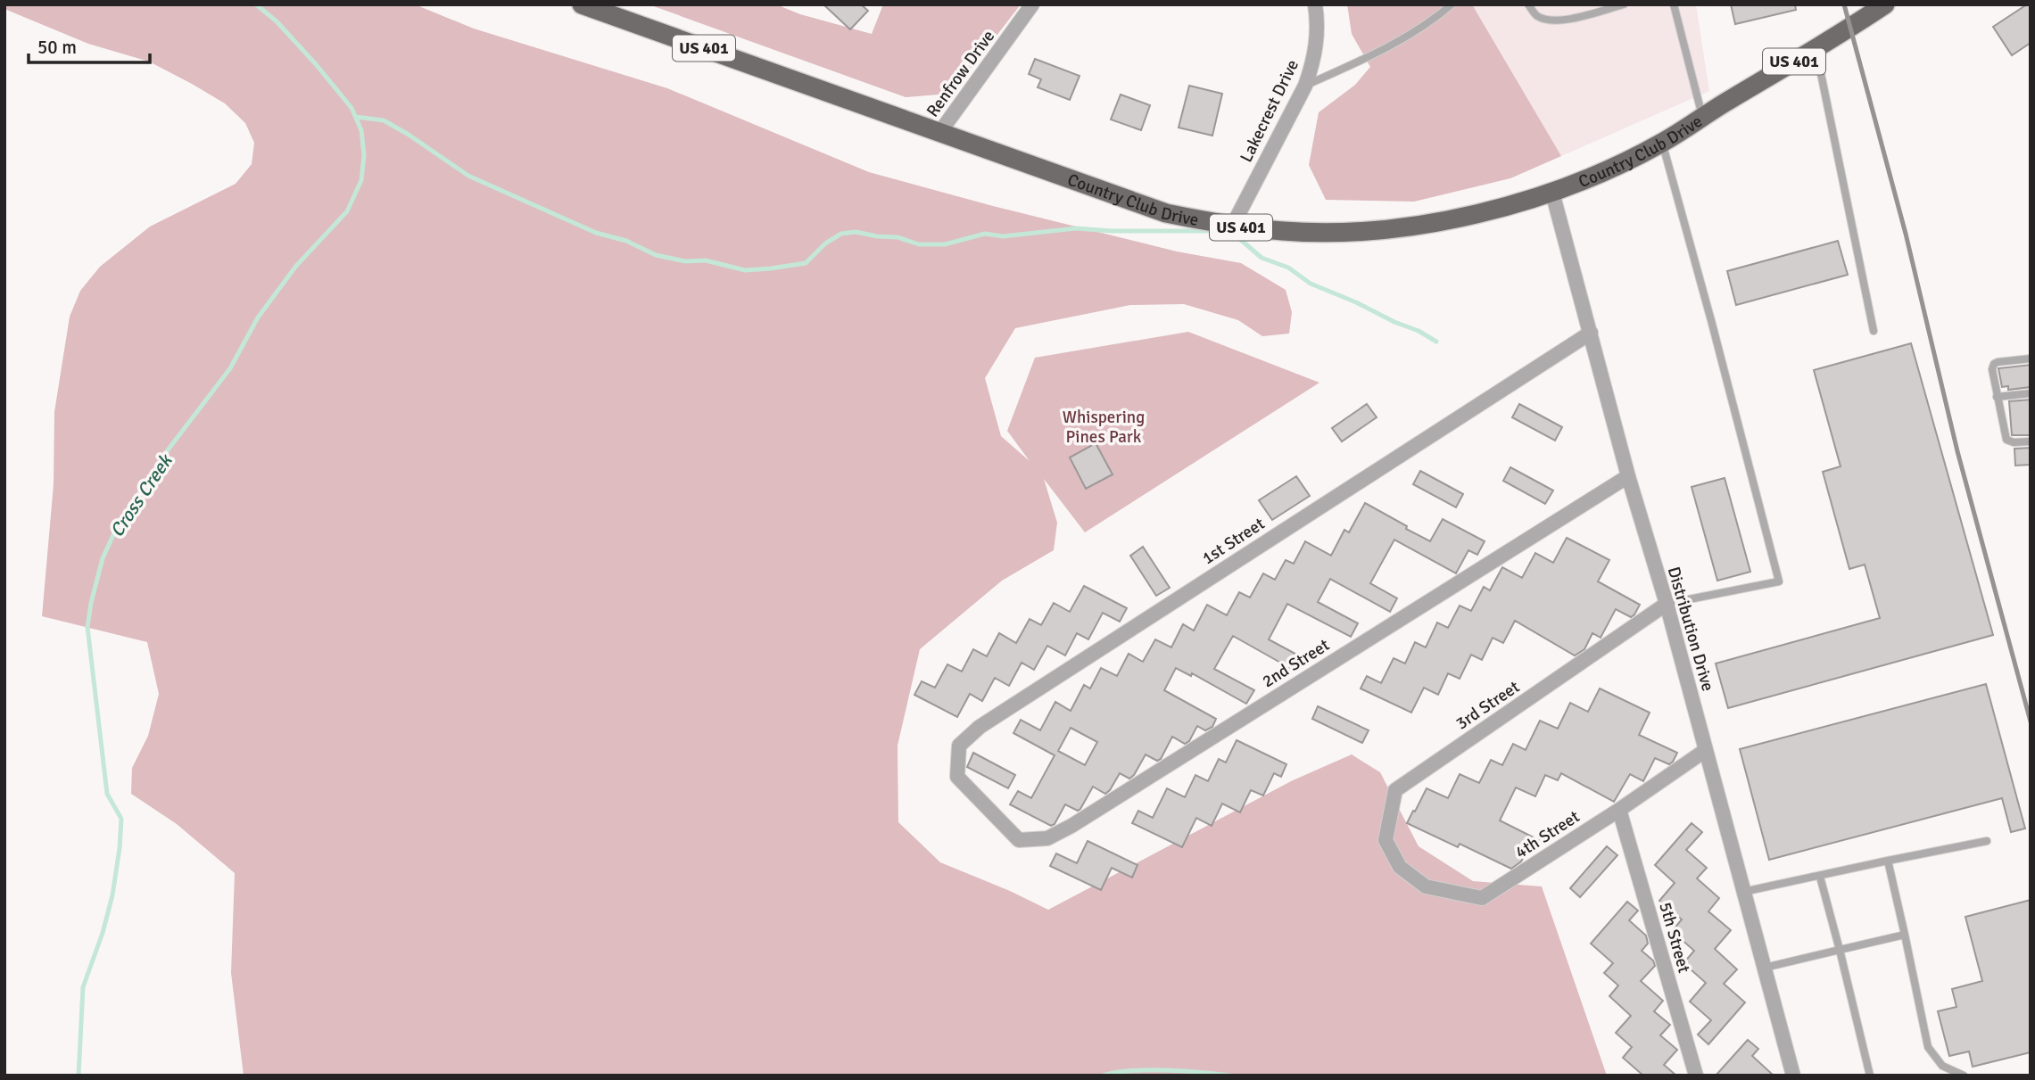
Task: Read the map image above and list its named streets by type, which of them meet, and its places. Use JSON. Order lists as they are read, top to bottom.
{
  "streets": {
    "main road": ["US 401", "Country Club Drive"],
    "street": [
      "Renfrow Drive",
      "Lakecrest Drive",
      "1st Street",
      "Distribution Drive",
      "2nd Street",
      "3rd Street",
      "4th Street",
      "5th Street"
    ]
  },
  "crossings": [
    ["Renfrow Drive", "Country Club Drive"],
    ["Lakecrest Drive", "Country Club Drive"],
    ["Country Club Drive", "Distribution Drive"],
    ["1st Street", "Distribution Drive"],
    ["1st Street", "2nd Street"],
    ["Distribution Drive", "2nd Street"],
    ["Distribution Drive", "3rd Street"],
    ["Distribution Drive", "4th Street"],
    ["3rd Street", "4th Street"],
    ["4th Street", "5th Street"]
  ],
  "water": ["Cross Creek"],
  "parks": ["Whispering Pines Park"],
  "scale_bar": "50 m"
}
